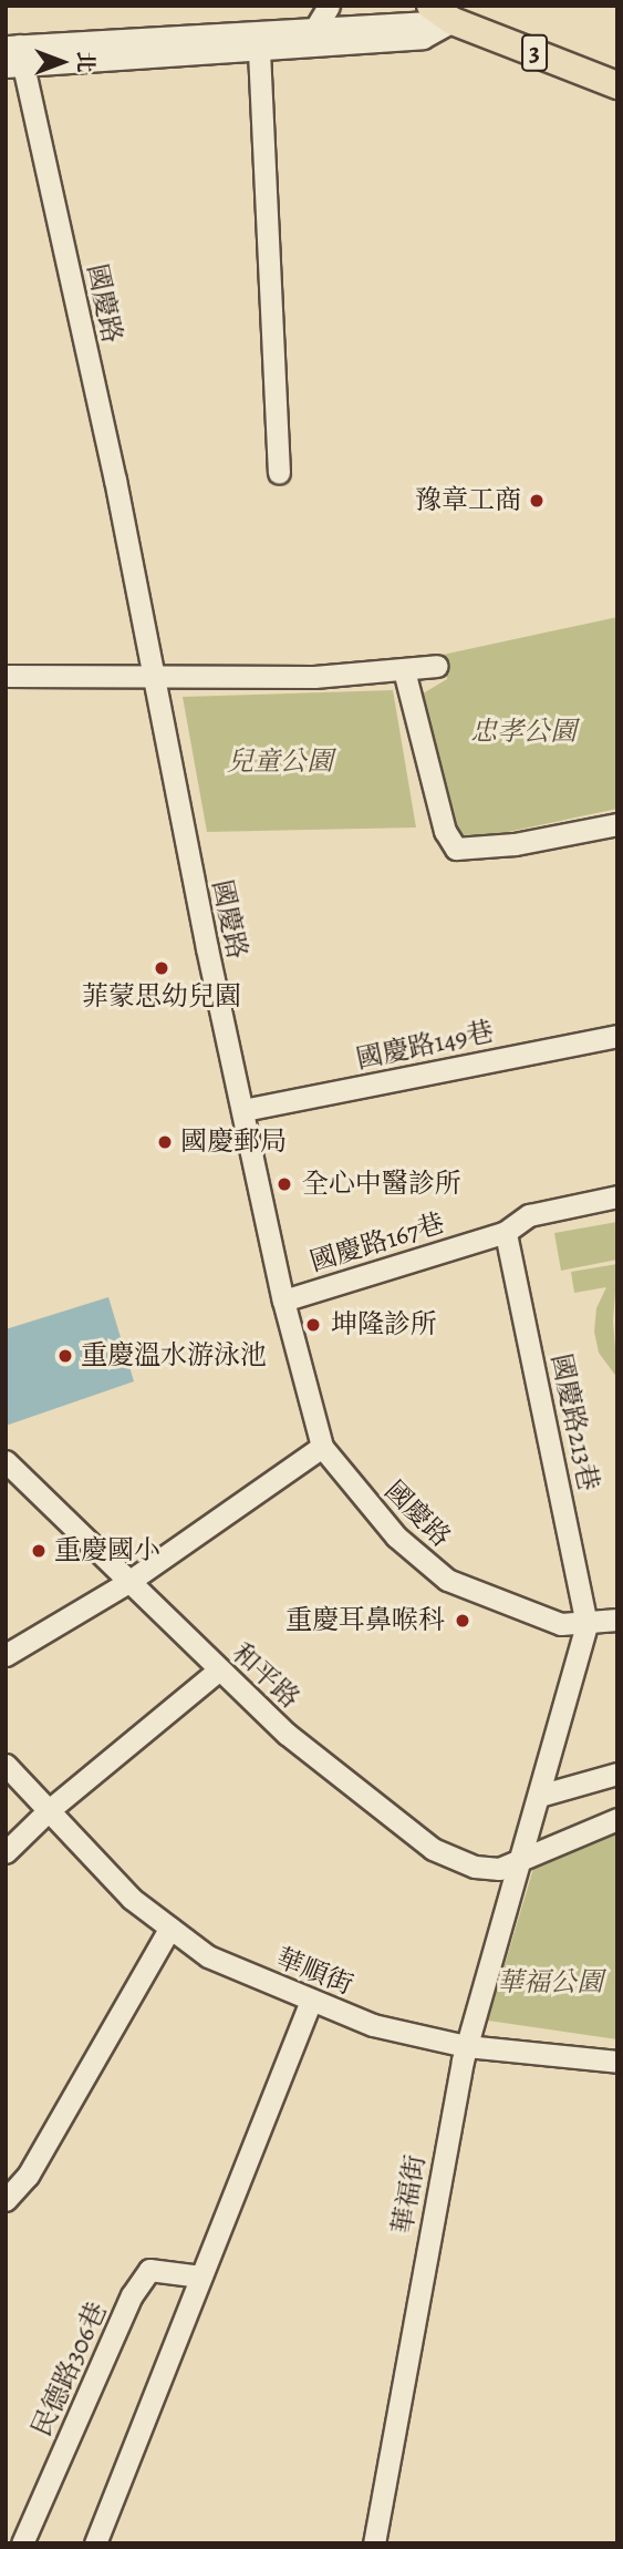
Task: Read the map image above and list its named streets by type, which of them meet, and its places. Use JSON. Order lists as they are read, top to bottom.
{
  "streets": {
    "main road": ["3"],
    "street": [
      "國慶路",
      "國慶路149巷",
      "國慶路167巷",
      "國慶路213巷",
      "和平路",
      "華順街",
      "華福街",
      "民德路306巷"
    ]
  },
  "crossings": [
    ["國慶路", "國慶路149巷"],
    ["國慶路", "國慶路167巷"],
    ["國慶路", "國慶路213巷"],
    ["國慶路", "華福街"],
    ["國慶路167巷", "國慶路213巷"],
    ["國慶路213巷", "華福街"],
    ["和平路", "華福街"],
    ["華順街", "華福街"]
  ],
  "parks": ["忠孝公園", "兒童公園", "華福公園"],
  "places": [
    "豫章工商",
    "菲蒙思幼兒園",
    "國慶郵局",
    "全心中醫診所",
    "坤隆診所",
    "重慶溫水游泳池",
    "重慶國小",
    "重慶耳鼻喉科"
  ],
  "north": "right"
}
